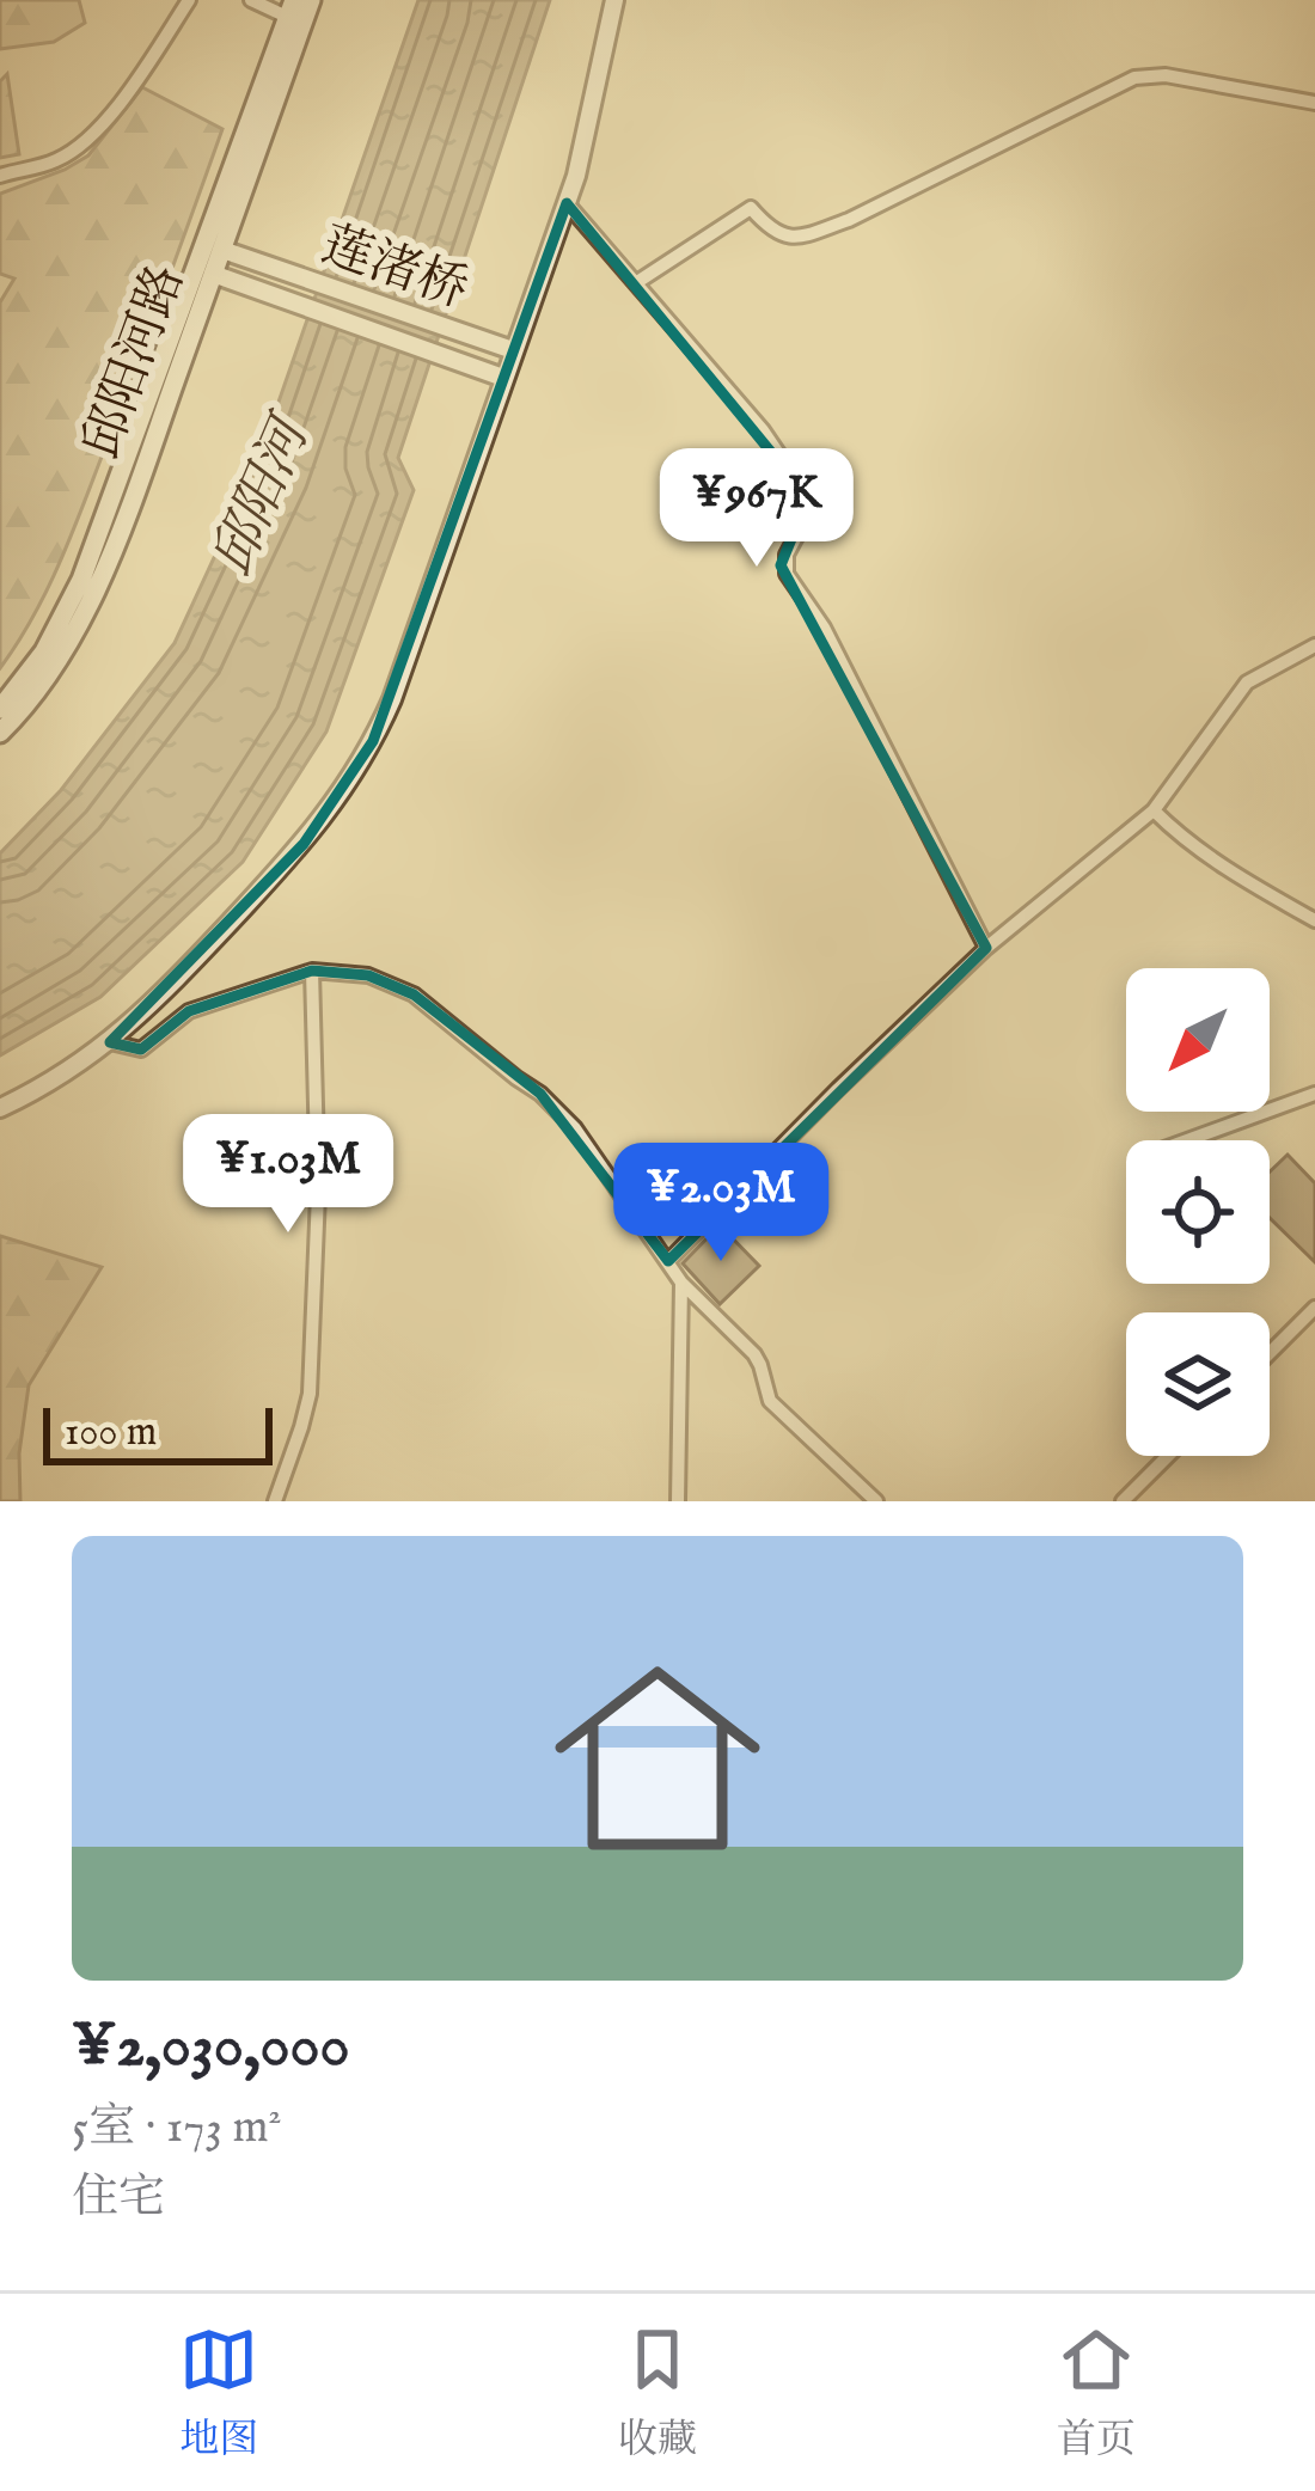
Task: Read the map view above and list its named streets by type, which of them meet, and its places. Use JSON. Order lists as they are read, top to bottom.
{
  "streets": {
    "main road": ["邱阳河路"],
    "street": ["莲渚桥"]
  },
  "crossings": [
    ["莲渚桥", "邱阳河路"]
  ],
  "water": ["邱阳河"],
  "scale_bar": "100 m",
  "north": "bottom left",
  "page": {
    "price": ["¥967K", "¥1.03M", "¥2.03M"],
    "scale": "100 m",
    "list": [
      {
        "name": "¥2,030,000",
        "note": "5室 · 173 m² · 住宅"
      }
    ],
    "tabs": ["地图", "收藏", "首页"]
  }
}
